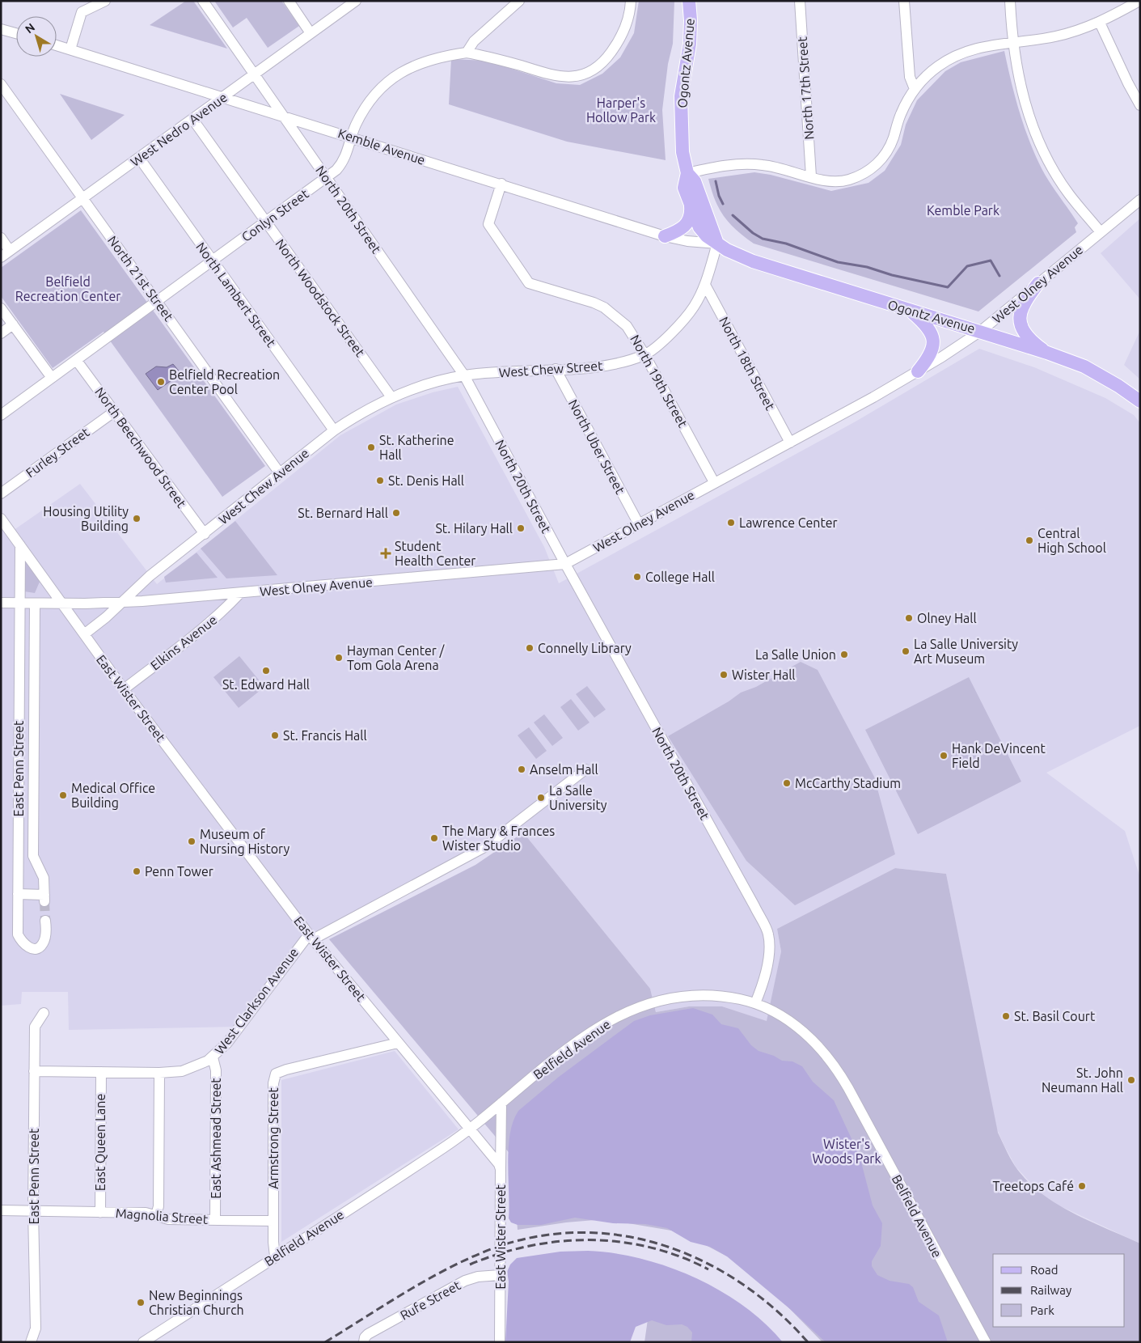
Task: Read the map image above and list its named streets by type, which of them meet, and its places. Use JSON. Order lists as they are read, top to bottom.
{
  "streets": {
    "main road": ["Ogontz Avenue"],
    "street": [
      "North 17th Street",
      "West Nedro Avenue",
      "Kemble Avenue",
      "North 20th Street",
      "Conlyn Street",
      "North 21st Street",
      "West Olney Avenue",
      "North Lambert Street",
      "North Woodstock Street",
      "North 18th Street",
      "West Chew Street",
      "North 19th Street",
      "North Uber Street",
      "North Beechwood Street",
      "Furley Street",
      "West Chew Avenue",
      "Elkins Avenue",
      "East Wister Street",
      "East Penn Street",
      "West Clarkson Avenue",
      "Belfield Avenue",
      "East Ashmead Street",
      "Armstrong Street",
      "East Queen Lane",
      "Magnolia Street",
      "Rufe Street"
    ]
  },
  "crossings": [
    ["Ogontz Avenue", "Kemble Avenue"],
    ["Ogontz Avenue", "West Olney Avenue"],
    ["Ogontz Avenue", "West Chew Street"],
    ["West Nedro Avenue", "Kemble Avenue"],
    ["West Nedro Avenue", "North 20th Street"],
    ["West Nedro Avenue", "North 21st Street"],
    ["West Nedro Avenue", "North Lambert Street"],
    ["West Nedro Avenue", "North Woodstock Street"],
    ["Kemble Avenue", "North 20th Street"],
    ["Kemble Avenue", "Conlyn Street"],
    ["Kemble Avenue", "West Chew Street"],
    ["Kemble Avenue", "North 19th Street"],
    ["North 20th Street", "Conlyn Street"],
    ["North 20th Street", "West Olney Avenue"],
    ["North 20th Street", "West Chew Street"],
    ["North 20th Street", "West Chew Avenue"],
    ["North 20th Street", "Belfield Avenue"],
    ["Conlyn Street", "North 21st Street"],
    ["Conlyn Street", "North Lambert Street"],
    ["Conlyn Street", "North Woodstock Street"],
    ["Conlyn Street", "North Beechwood Street"],
    ["North 21st Street", "West Chew Avenue"],
    ["West Olney Avenue", "North 18th Street"],
    ["West Olney Avenue", "North 19th Street"],
    ["West Olney Avenue", "North Uber Street"],
    ["West Olney Avenue", "West Chew Avenue"],
    ["West Olney Avenue", "Elkins Avenue"],
    ["West Olney Avenue", "East Wister Street"],
    ["West Olney Avenue", "East Penn Street"],
    ["North Lambert Street", "West Chew Avenue"],
    ["North Woodstock Street", "West Chew Avenue"],
    ["North 18th Street", "West Chew Street"],
    ["West Chew Street", "North 19th Street"],
    ["West Chew Street", "North Uber Street"],
    ["West Chew Street", "West Chew Avenue"],
    ["North Beechwood Street", "Furley Street"],
    ["North Beechwood Street", "West Chew Avenue"],
    ["West Chew Avenue", "East Wister Street"],
    ["Elkins Avenue", "East Wister Street"],
    ["East Wister Street", "East Penn Street"],
    ["East Wister Street", "West Clarkson Avenue"],
    ["East Wister Street", "Belfield Avenue"],
    ["East Wister Street", "Armstrong Street"],
    ["East Wister Street", "Rufe Street"],
    ["East Penn Street", "West Clarkson Avenue"],
    ["East Penn Street", "Magnolia Street"],
    ["West Clarkson Avenue", "East Ashmead Street"],
    ["West Clarkson Avenue", "East Queen Lane"],
    ["Belfield Avenue", "Armstrong Street"],
    ["East Ashmead Street", "Magnolia Street"],
    ["Armstrong Street", "Magnolia Street"],
    ["East Queen Lane", "Magnolia Street"]
  ],
  "parks": [
    "Harper's Hollow Park",
    "Kemble Park",
    "Belfield Recreation Center",
    "Wister's Woods Park"
  ],
  "places": {
    "other": [
      "Belfield Recreation Center Pool",
      "St. Katherine Hall",
      "St. Denis Hall",
      "St. Bernard Hall",
      "Housing Utility Building",
      "Lawrence Center",
      "St. Hilary Hall",
      "Central High School",
      "College Hall",
      "Olney Hall",
      "Connelly Library",
      "La Salle University Art Museum",
      "La Salle Union",
      "Hayman Center / Tom Gola Arena",
      "St. Edward Hall",
      "Wister Hall",
      "St. Francis Hall",
      "Hank DeVincent Field",
      "Anselm Hall",
      "McCarthy Stadium",
      "Medical Office Building",
      "La Salle University",
      "The Mary & Frances Wister Studio",
      "Museum of Nursing History",
      "Penn Tower",
      "St. Basil Court",
      "St. John Neumann Hall",
      "Treetops Café",
      "New Beginnings Christian Church"
    ],
    "health": ["Student Health Center"]
  },
  "legend": ["Road", "Railway", "Park"],
  "north": "top left"
}
